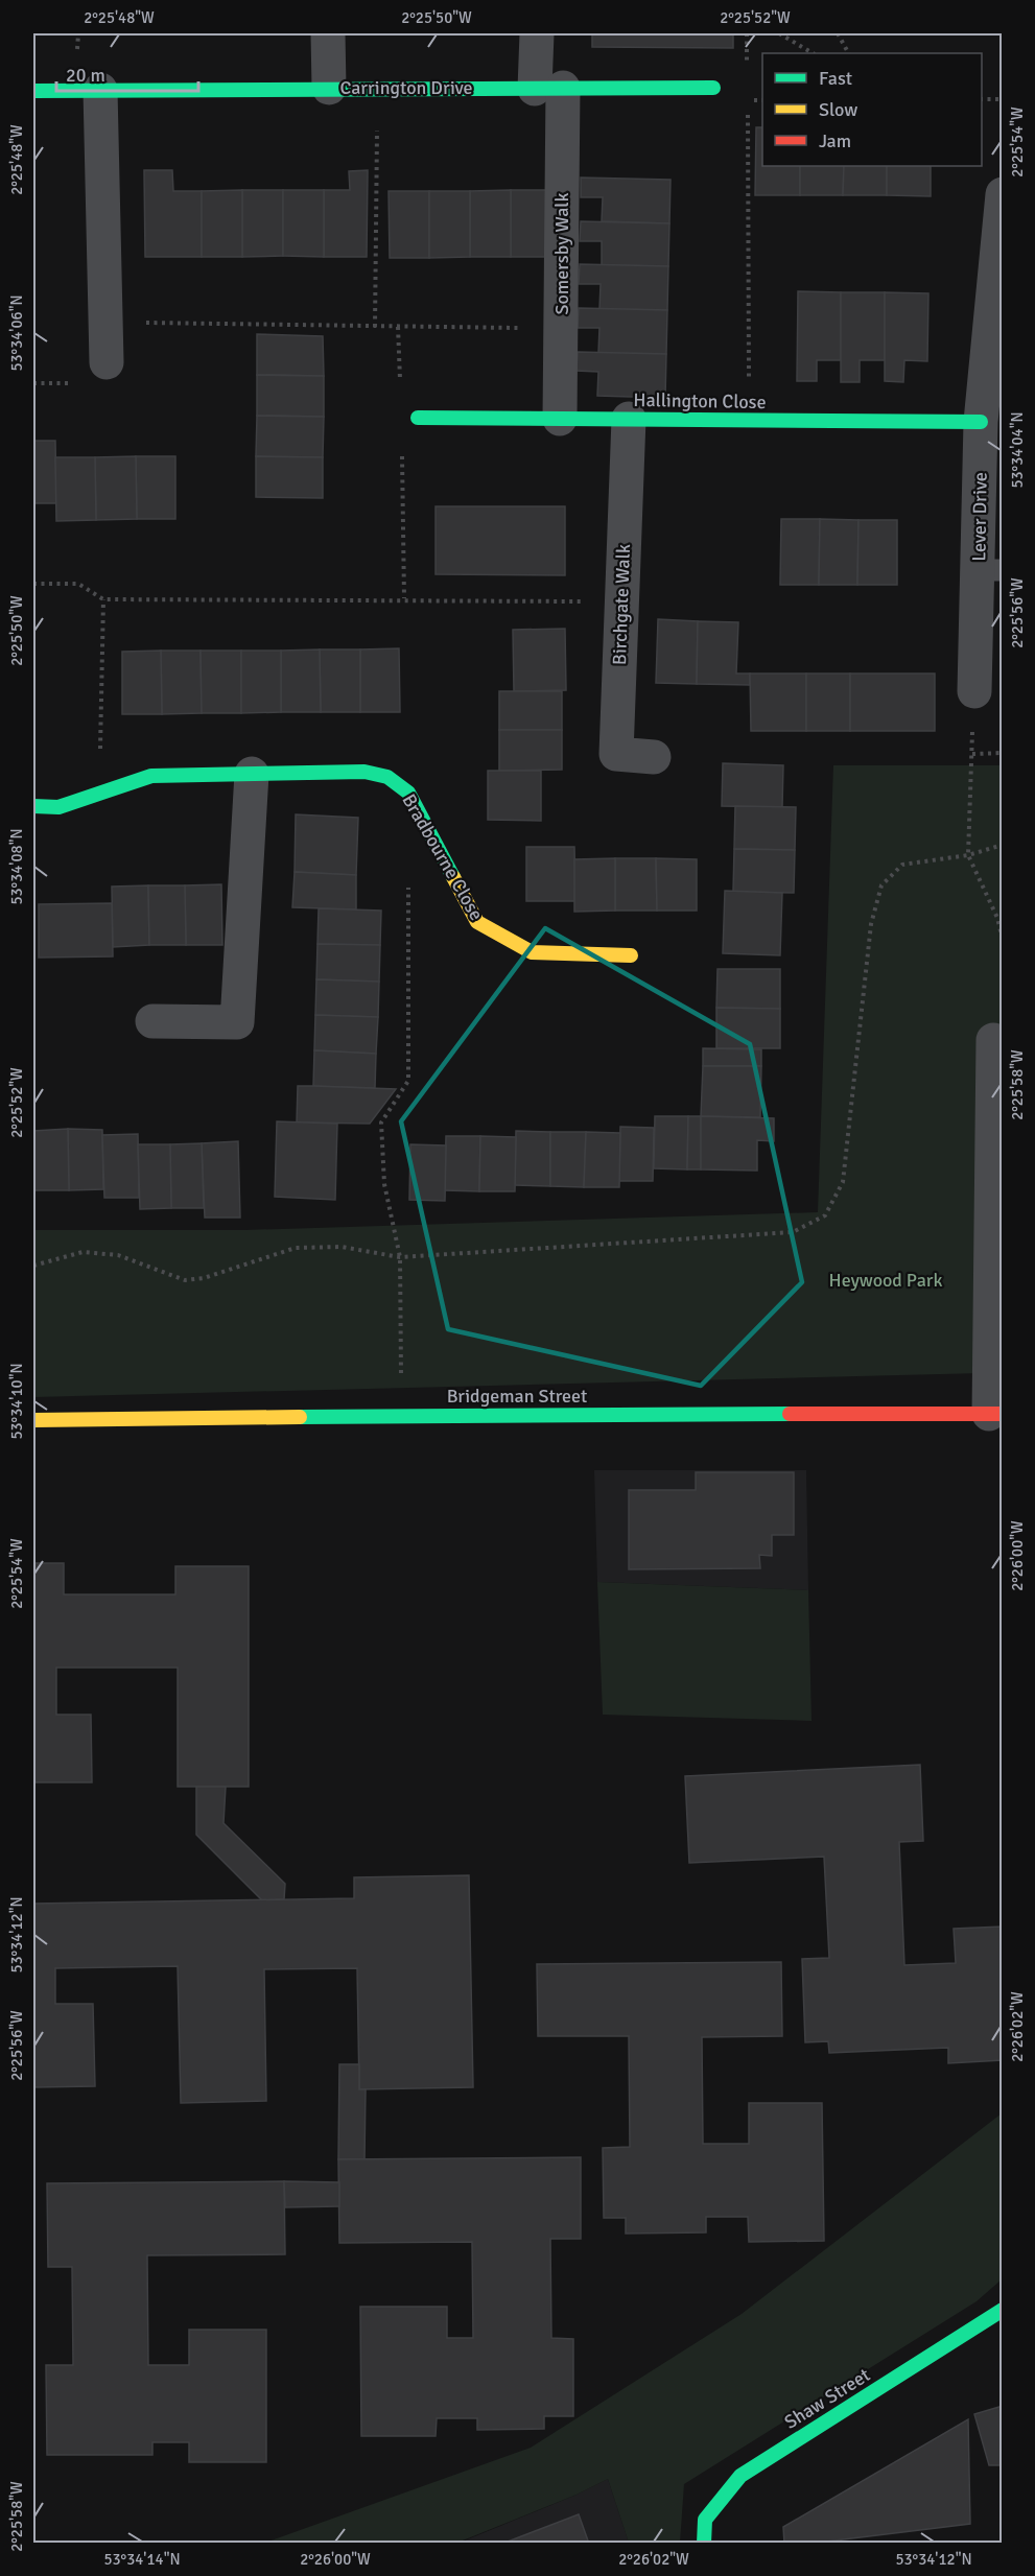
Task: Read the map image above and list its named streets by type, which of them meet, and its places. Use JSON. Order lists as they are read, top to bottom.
{
  "streets": {
    "street": [
      "Carrington Drive",
      "Somersby Walk",
      "Hallington Close",
      "Lever Drive",
      "Birchgate Walk",
      "Bradbourne Close",
      "Bridgeman Street",
      "Shaw Street"
    ]
  },
  "crossings": [
    ["Carrington Drive", "Somersby Walk"],
    ["Somersby Walk", "Hallington Close"],
    ["Hallington Close", "Lever Drive"],
    ["Hallington Close", "Birchgate Walk"]
  ],
  "parks": ["Heywood Park"],
  "legend": ["Fast", "Slow", "Jam"],
  "scale_bar": "20 m",
  "coordinates": [
    "2°25'48\"W",
    "2°25'50\"W",
    "2°25'52\"W",
    "2°25'54\"W",
    "53°34'06\"N",
    "53°34'04\"N",
    "2°25'56\"W",
    "53°34'08\"N",
    "2°25'58\"W",
    "53°34'10\"N",
    "2°26'00\"W",
    "53°34'12\"N",
    "2°26'02\"W",
    "53°34'14\"N"
  ]
}
